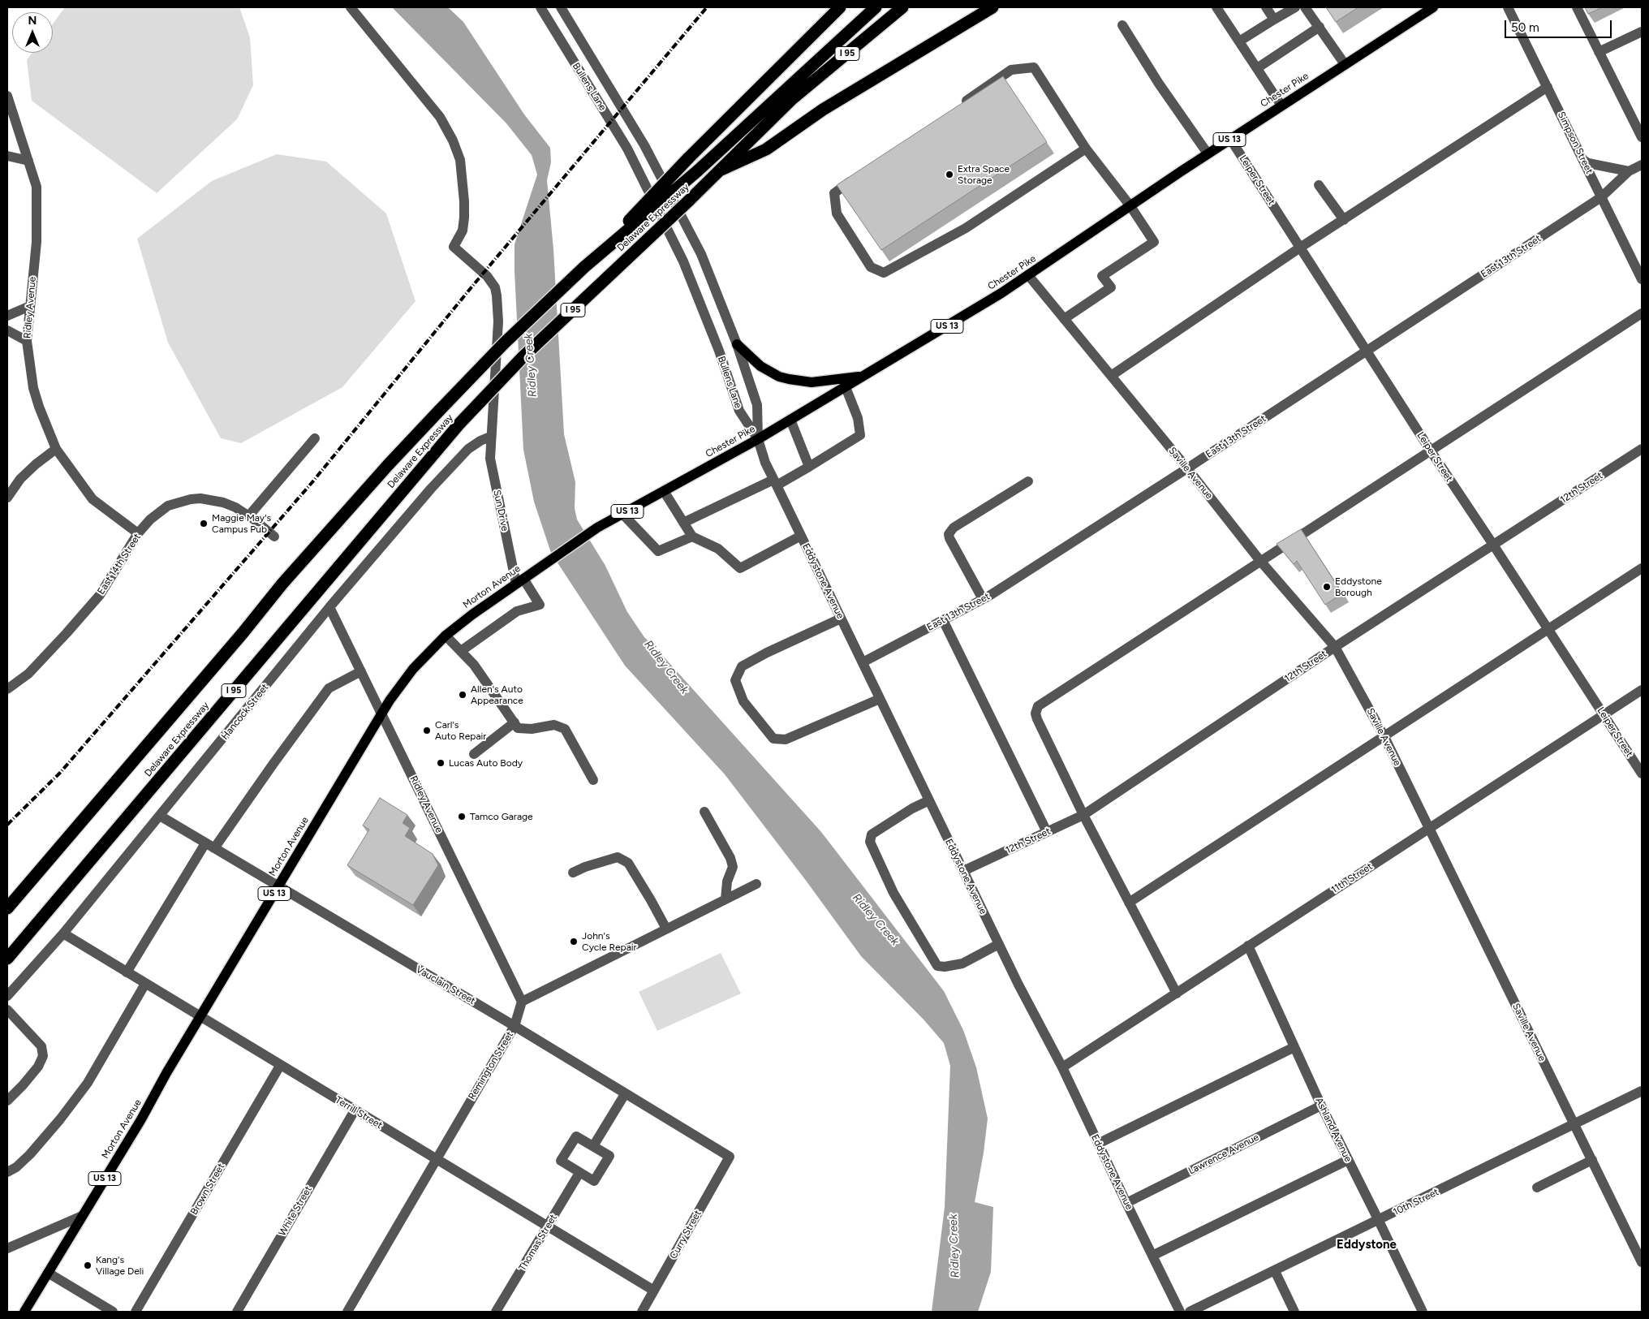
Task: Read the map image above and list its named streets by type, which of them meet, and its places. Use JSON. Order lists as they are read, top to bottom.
{
  "streets": {
    "highway": ["I 95", "Delaware Expressway"],
    "main road": ["Chester Pike", "US 13", "Morton Avenue"],
    "street": [
      "Bullens Lane",
      "Simpson Street",
      "Leiper Street",
      "East 13th Street",
      "Ridley Avenue",
      "Saville Avenue",
      "12th Street",
      "Sun Drive",
      "East 14th Street",
      "Eddystone Avenue",
      "Hancock Street",
      "11th Street",
      "Vauclain Street",
      "Remington Street",
      "Terrill Street",
      "Ashland Avenue",
      "Lawrence Avenue",
      "Brown Street",
      "10th Street",
      "White Street",
      "Curry Street",
      "Thomas Street"
    ]
  },
  "crossings": [
    ["Bullens Lane", "Chester Pike"],
    ["Bullens Lane", "Eddystone Avenue"],
    ["Chester Pike", "Leiper Street"],
    ["Chester Pike", "Saville Avenue"],
    ["Chester Pike", "Eddystone Avenue"],
    ["Chester Pike", "Morton Avenue"],
    ["Simpson Street", "East 13th Street"],
    ["Leiper Street", "East 13th Street"],
    ["Leiper Street", "12th Street"],
    ["Leiper Street", "11th Street"],
    ["East 13th Street", "Saville Avenue"],
    ["East 13th Street", "Eddystone Avenue"],
    ["Ridley Avenue", "East 14th Street"],
    ["Ridley Avenue", "Morton Avenue"],
    ["Ridley Avenue", "Hancock Street"],
    ["Ridley Avenue", "Remington Street"],
    ["Saville Avenue", "12th Street"],
    ["Saville Avenue", "11th Street"],
    ["Saville Avenue", "10th Street"],
    ["12th Street", "Eddystone Avenue"],
    ["Sun Drive", "Morton Avenue"],
    ["Sun Drive", "Hancock Street"],
    ["Eddystone Avenue", "11th Street"],
    ["Eddystone Avenue", "Lawrence Avenue"],
    ["Morton Avenue", "Vauclain Street"],
    ["Morton Avenue", "Terrill Street"],
    ["Hancock Street", "Vauclain Street"],
    ["Hancock Street", "Terrill Street"],
    ["11th Street", "Ashland Avenue"],
    ["Vauclain Street", "Remington Street"],
    ["Vauclain Street", "Curry Street"],
    ["Remington Street", "Terrill Street"],
    ["Terrill Street", "Brown Street"],
    ["Terrill Street", "White Street"],
    ["Terrill Street", "Curry Street"],
    ["Terrill Street", "Thomas Street"],
    ["Ashland Avenue", "Lawrence Avenue"],
    ["Ashland Avenue", "10th Street"]
  ],
  "districts": ["Eddystone"],
  "water": ["Ridley Creek"],
  "places": [
    "Extra Space Storage",
    "Maggie May's Campus Pub",
    "Eddystone Borough",
    "Allen's Auto Appearance",
    "Carl's Auto Repair",
    "Lucas Auto Body",
    "Tamco Garage",
    "John's Cycle Repair",
    "Kang's Village Deli"
  ],
  "scale_bar": "50 m",
  "north": "top"
}
